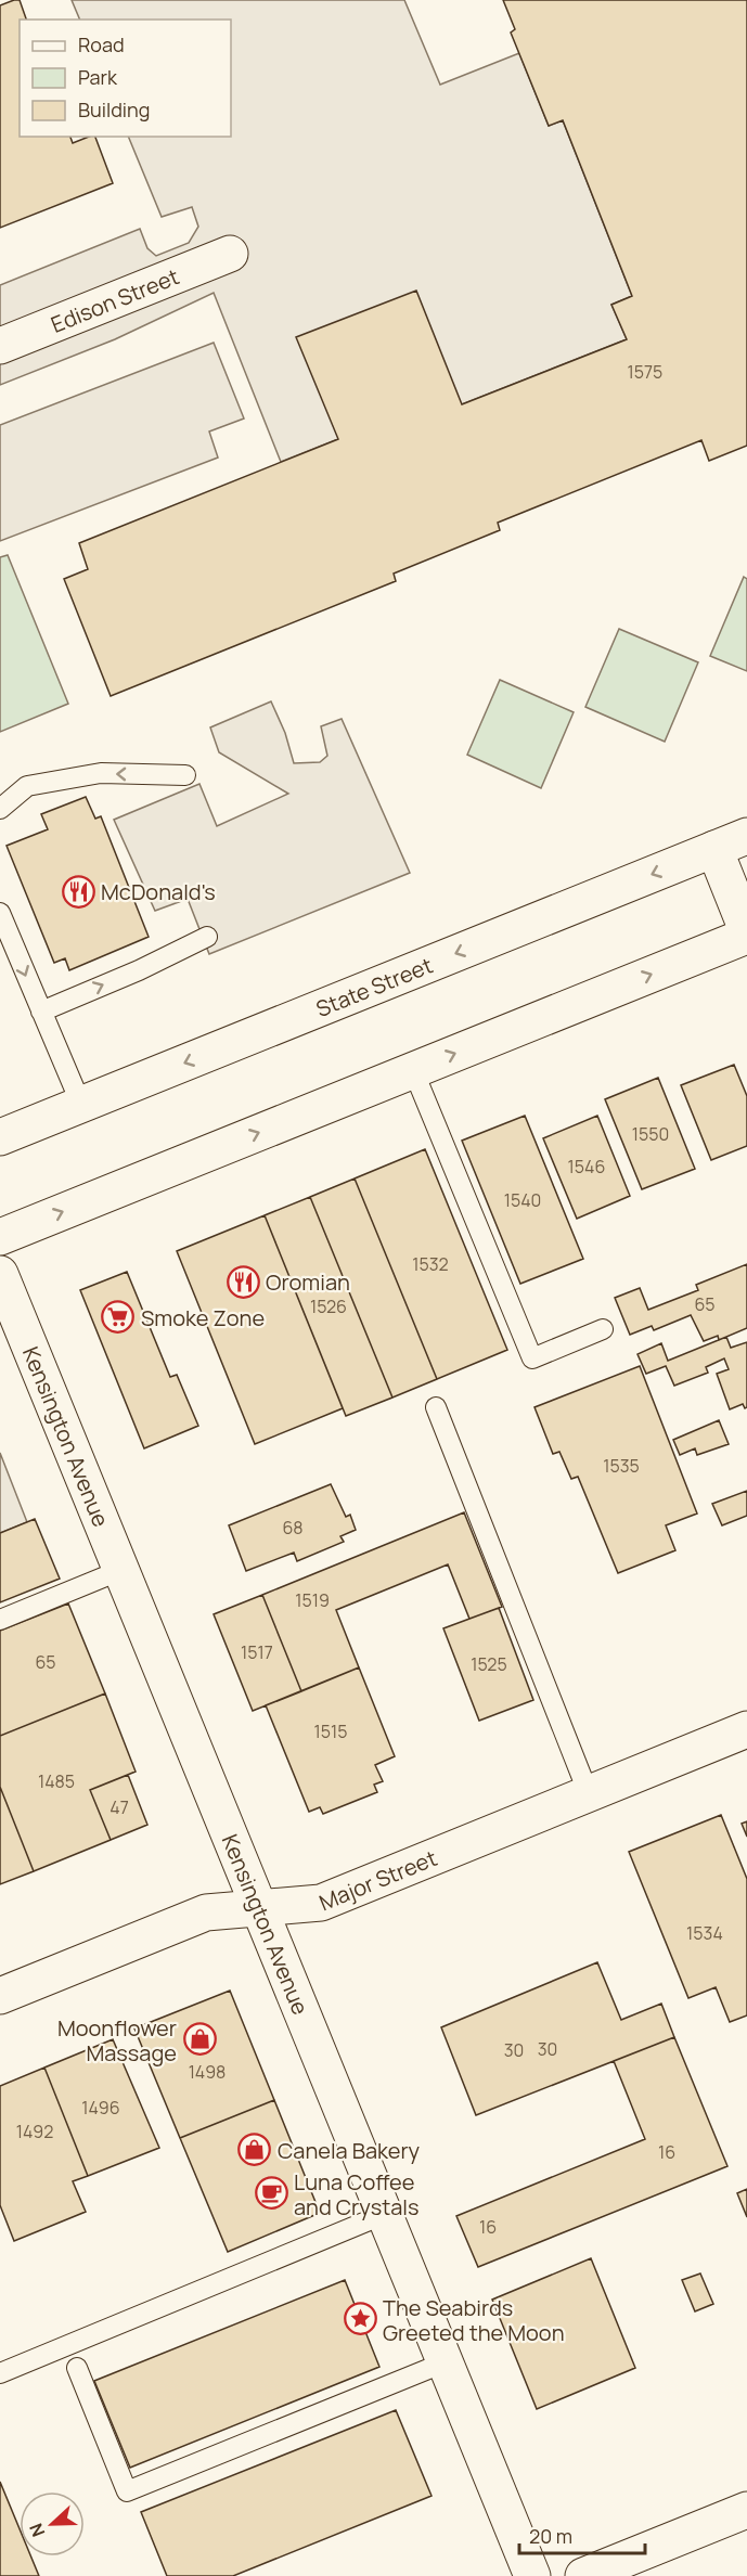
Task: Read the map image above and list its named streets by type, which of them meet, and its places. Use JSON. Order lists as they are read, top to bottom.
{
  "streets": {
    "street": [
      "Edison Street",
      "State Street",
      "Kensington Avenue",
      "Major Street"
    ]
  },
  "crossings": [
    ["Kensington Avenue", "Major Street"]
  ],
  "places": {
    "restaurant": ["McDonald's", "Oromian"],
    "supermarket": ["Smoke Zone"],
    "shop": ["Moonflower Massage", "Canela Bakery"],
    "cafe": ["Luna Coffee and Crystals"],
    "place": ["The Seabirds Greeted the Moon"]
  },
  "house_numbers": [
    "1575",
    "1550",
    "1546",
    "1540",
    "1532",
    "65",
    "1526",
    "1535",
    "68",
    "1519",
    "1517",
    "65",
    "1525",
    "1515",
    "1485",
    "47",
    "1534",
    "30",
    "30",
    "1498",
    "1496",
    "1492",
    "16",
    "16"
  ],
  "legend": ["Road", "Park", "Building"],
  "scale_bar": "20 m",
  "north": "left"
}
